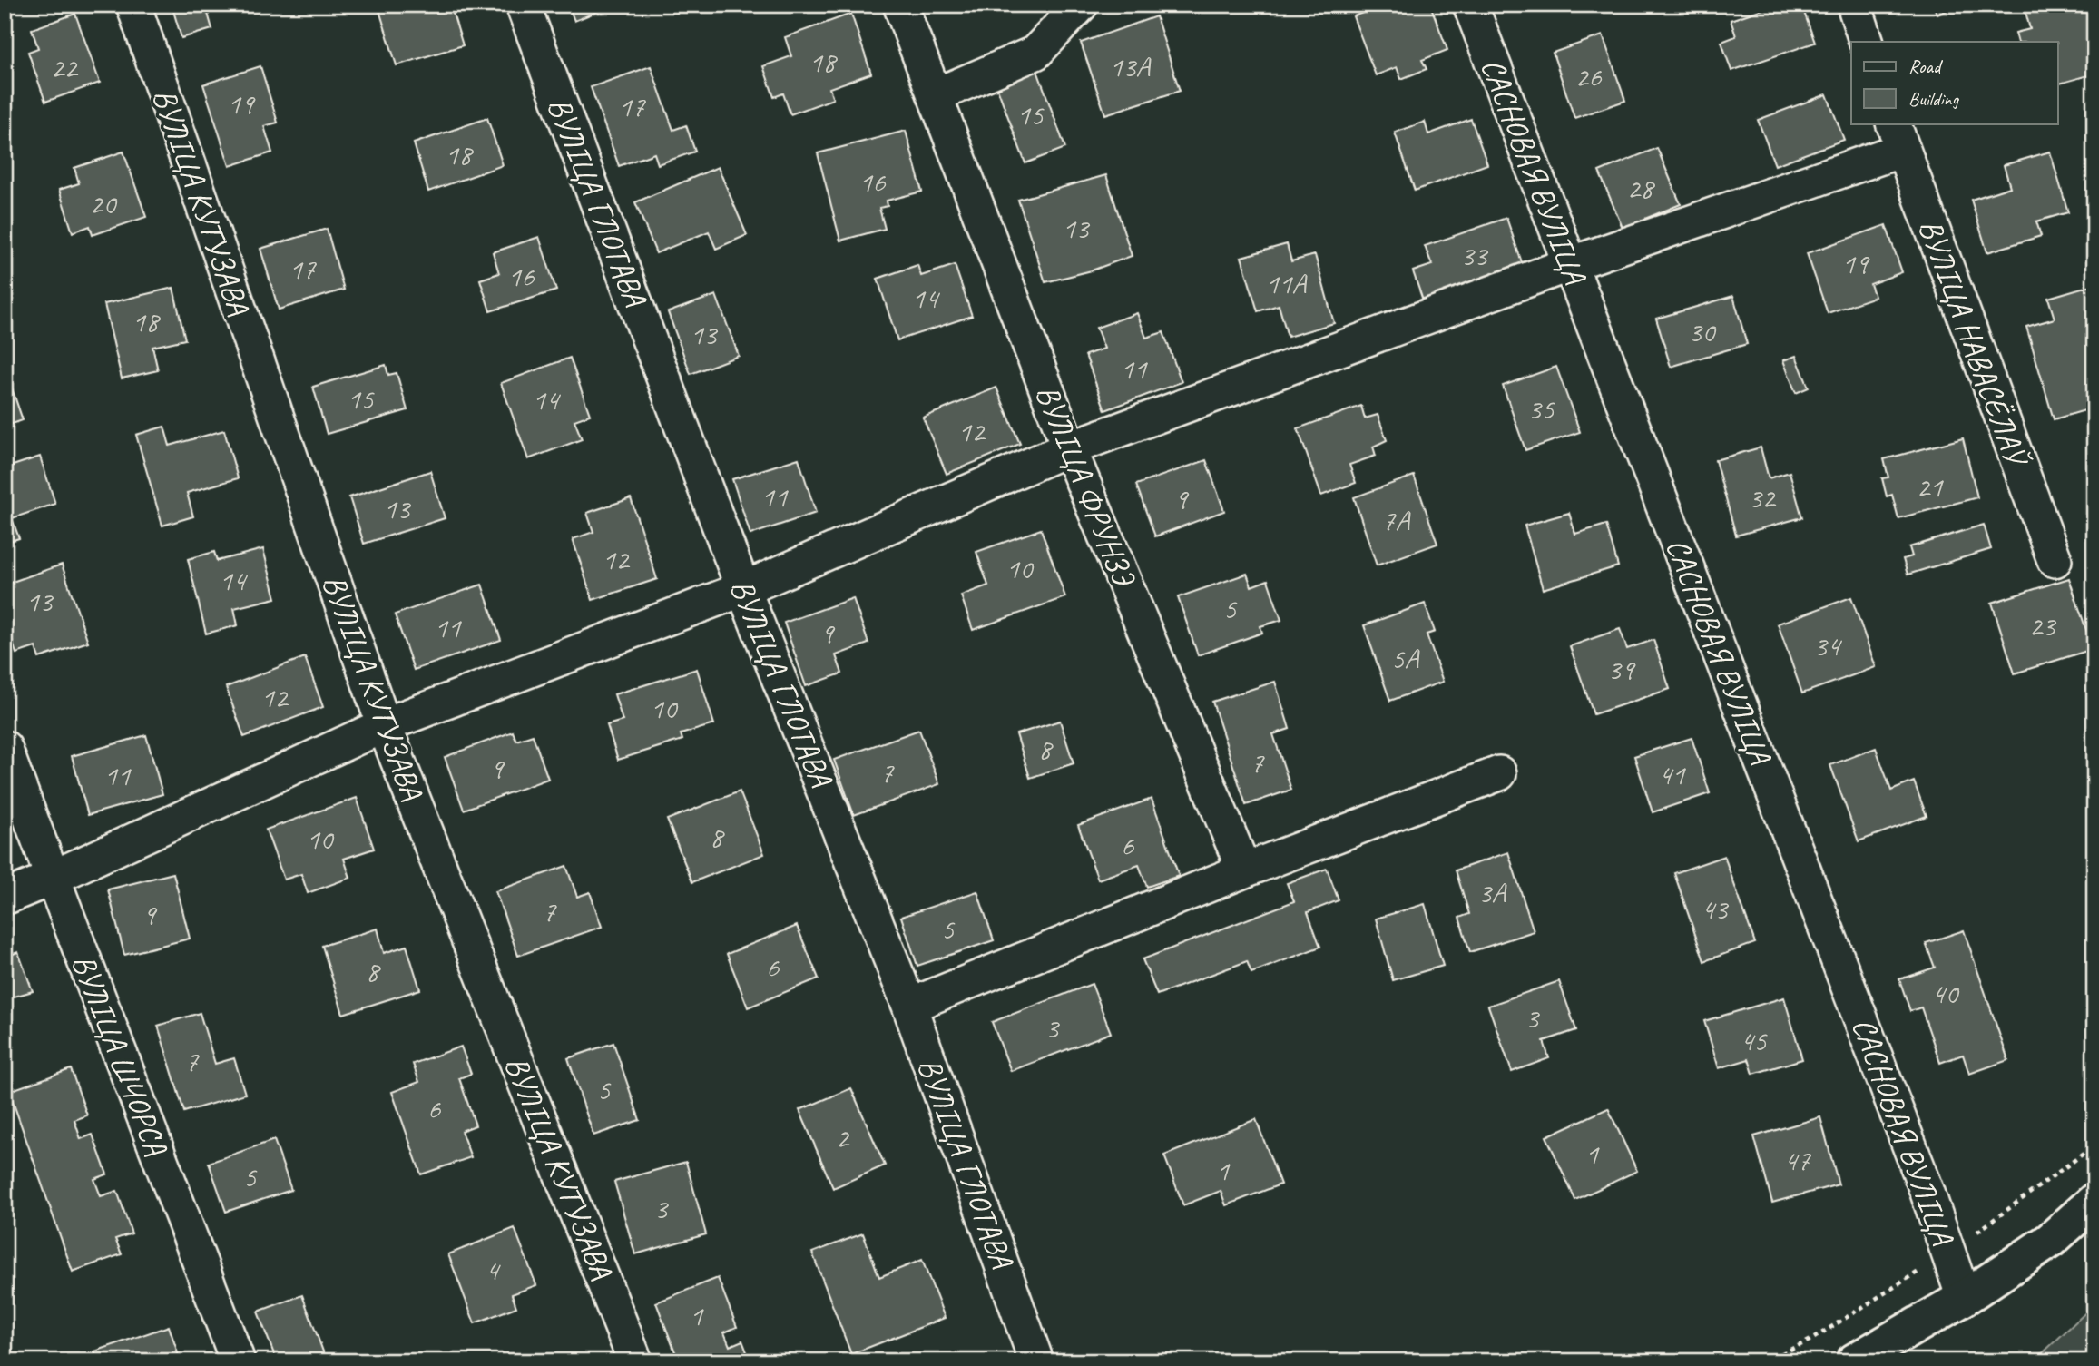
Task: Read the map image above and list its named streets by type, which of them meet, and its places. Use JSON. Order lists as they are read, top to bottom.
{
  "streets": {
    "street": [
      "САСНОВАЯ ВУЛІЦА",
      "ВУЛІЦА КУТУЗАВА",
      "ВУЛІЦА ГЛОТАВА",
      "ВУЛІЦА НАВАСЁЛАЎ",
      "ВУЛІЦА ФРУНЗЭ",
      "ВУЛІЦА ШЧОРСА"
    ]
  },
  "house_numbers": [
    "18",
    "13А",
    "22",
    "26",
    "19",
    "17",
    "15",
    "18",
    "16",
    "28",
    "20",
    "13",
    "33",
    "19",
    "17",
    "16",
    "11А",
    "14",
    "18",
    "30",
    "13",
    "11",
    "15",
    "14",
    "35",
    "12",
    "21",
    "11",
    "32",
    "9",
    "13",
    "7А",
    "12",
    "10",
    "14",
    "13",
    "5",
    "23",
    "11",
    "9",
    "34",
    "5А",
    "39",
    "12",
    "10",
    "8",
    "7",
    "9",
    "7",
    "41",
    "11",
    "8",
    "10",
    "6",
    "3А",
    "43",
    "7",
    "9",
    "5",
    "6",
    "8",
    "40",
    "3",
    "3",
    "45",
    "7",
    "5",
    "6",
    "2",
    "1",
    "47",
    "1",
    "5",
    "3",
    "4",
    "1"
  ],
  "legend": ["Road", "Building"]
}
